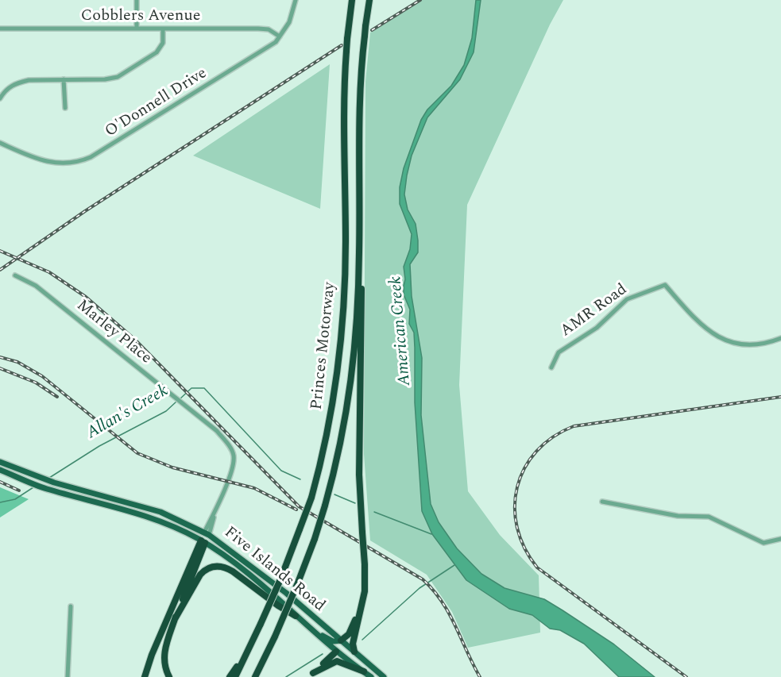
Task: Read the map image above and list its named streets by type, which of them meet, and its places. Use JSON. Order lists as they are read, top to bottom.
{
  "streets": {
    "highway": ["Princes Motorway"],
    "main road": ["Five Islands Road"],
    "street": [
      "Cobblers Avenue",
      "O'Donnell Drive",
      "AMR Road",
      "Marley Place"
    ]
  },
  "crossings": [
    ["Cobblers Avenue", "O'Donnell Drive"],
    ["Marley Place", "Five Islands Road"]
  ],
  "water": ["American Creek", "Allan's Creek"]
}
